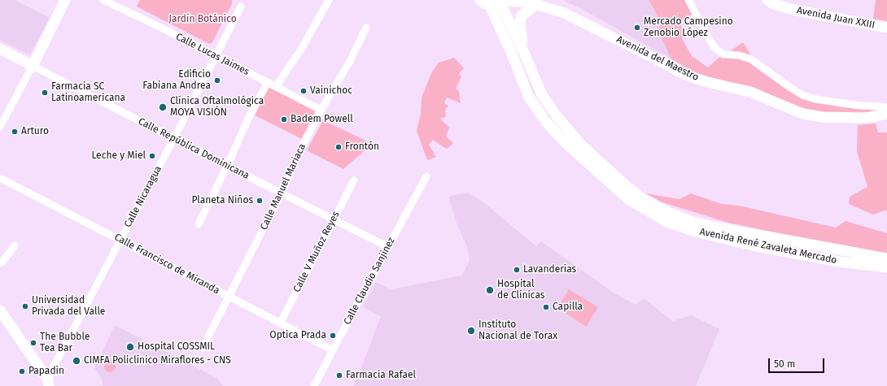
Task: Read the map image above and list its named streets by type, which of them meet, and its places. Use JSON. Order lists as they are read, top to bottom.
{
  "streets": {
    "main road": [
      "Avenida Juan XXIII",
      "Avenida del Maestro",
      "Calle República Dominicana",
      "Avenida René Zavaleta Mercado"
    ],
    "street": [
      "Calle Lucas Jaimes",
      "Calle Manuel Mariaca",
      "Calle Nicaragua",
      "Calle V Muñoz Reyes",
      "Calle Francisco de Miranda",
      "Calle Claudio Sanjinez"
    ]
  },
  "crossings": [
    ["Calle Lucas Jaimes", "Calle Manuel Mariaca"],
    ["Calle Lucas Jaimes", "Calle Nicaragua"],
    ["Calle República Dominicana", "Calle Manuel Mariaca"],
    ["Calle República Dominicana", "Calle Nicaragua"],
    ["Calle República Dominicana", "Calle V Muñoz Reyes"],
    ["Calle República Dominicana", "Calle Claudio Sanjinez"],
    ["Calle Manuel Mariaca", "Calle Francisco de Miranda"],
    ["Calle Nicaragua", "Calle Francisco de Miranda"],
    ["Calle V Muñoz Reyes", "Calle Francisco de Miranda"],
    ["Calle Francisco de Miranda", "Calle Claudio Sanjinez"]
  ],
  "parks": ["Jardín Botánico"],
  "places": [
    "Mercado Campesino Zenobio López",
    "Edificio Fabiana Andrea",
    "Vainichoc",
    "Farmacia SC Latinoamericana",
    "Clínica Oftalmológica MOYA VISIÓN",
    "Badem Powell",
    "Arturo",
    "Frontón",
    "Leche y Miel",
    "Planeta Niños",
    "Lavanderías",
    "Hospital de Clínicas",
    "Universidad Privada del Valle",
    "Capilla",
    "Instituto Nacional de Torax",
    "Optica Prada",
    "The Bubble Tea Bar",
    "Hospital COSSMIL",
    "CIMFA Policlínico Miraflores - CNS",
    "Papadin",
    "Farmacia Rafael"
  ],
  "scale_bar": "50 m"
}
